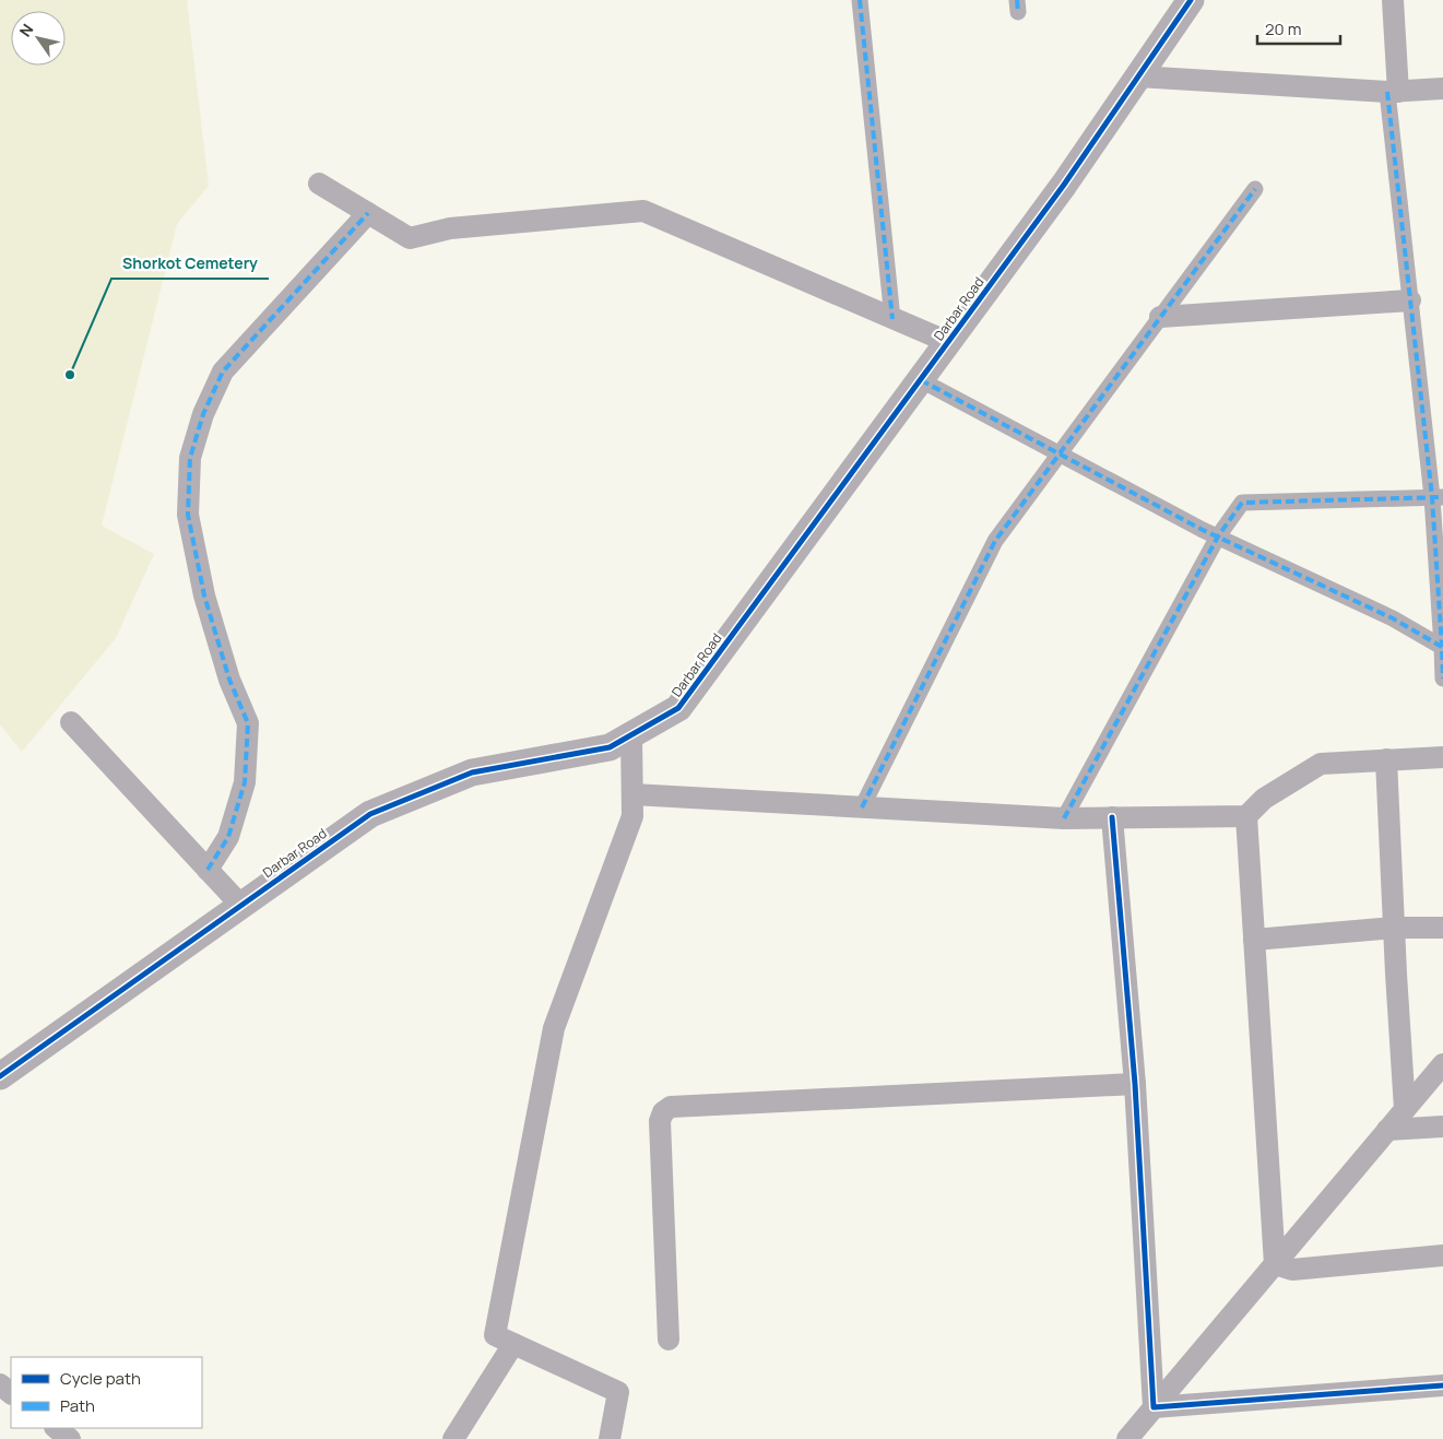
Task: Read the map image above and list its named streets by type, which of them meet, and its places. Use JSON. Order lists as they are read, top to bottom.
{
  "streets": {
    "street": ["Darbar Road"]
  },
  "places": ["Shorkot Cemetery"],
  "legend": ["Cycle path", "Path"],
  "scale_bar": "20 m",
  "north": "top left"
}
